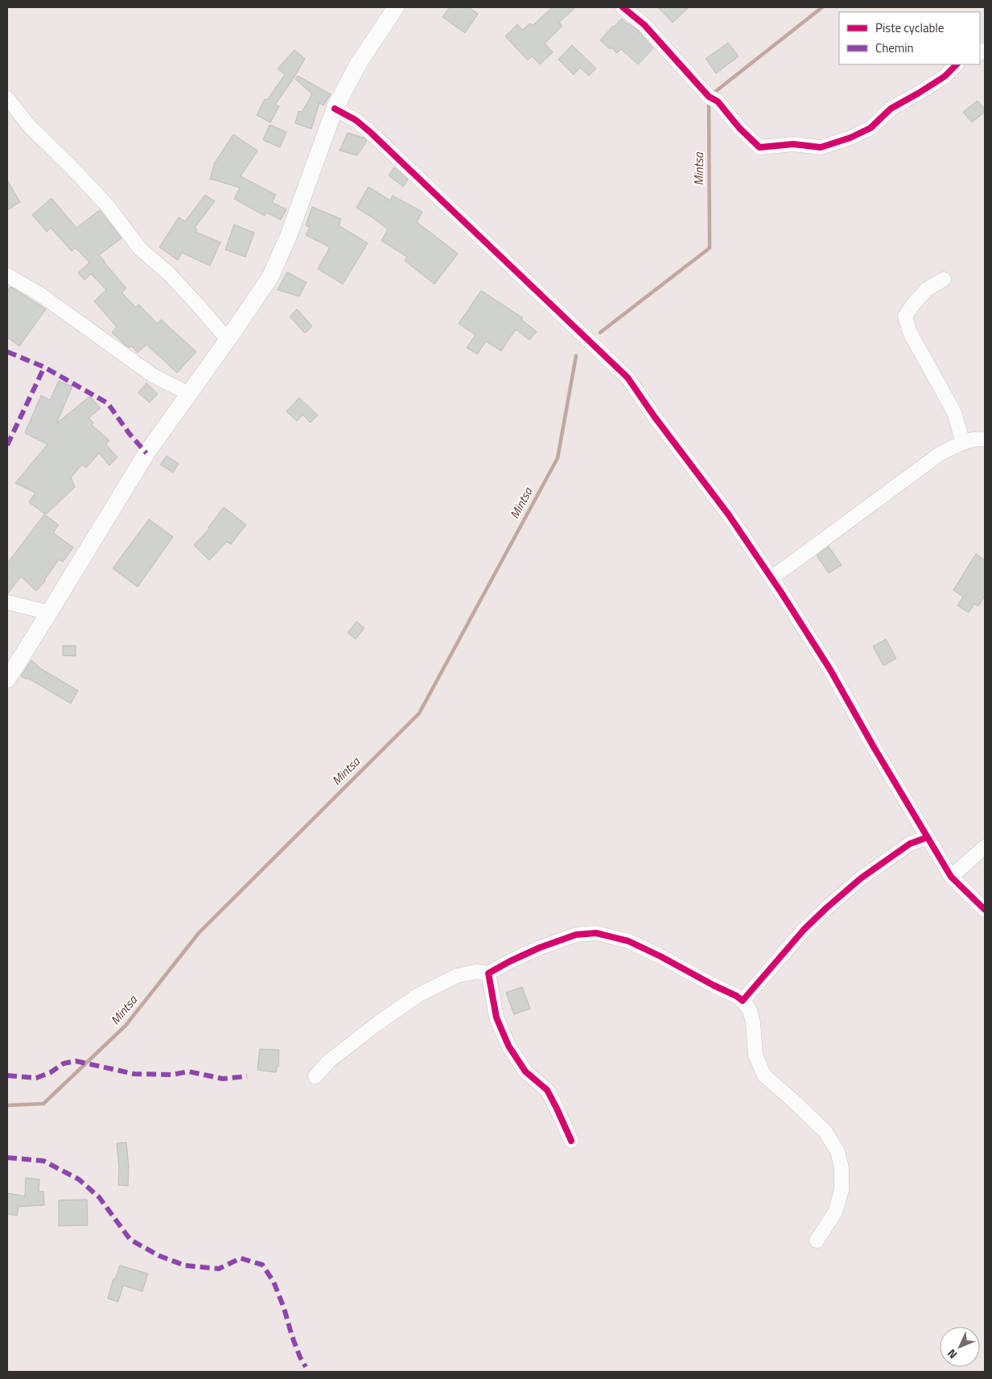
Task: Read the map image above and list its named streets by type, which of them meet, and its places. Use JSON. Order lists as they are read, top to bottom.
{
  "water": ["Mintsa"],
  "legend": ["Piste cyclable", "Chemin"],
  "north": "bottom left"
}
